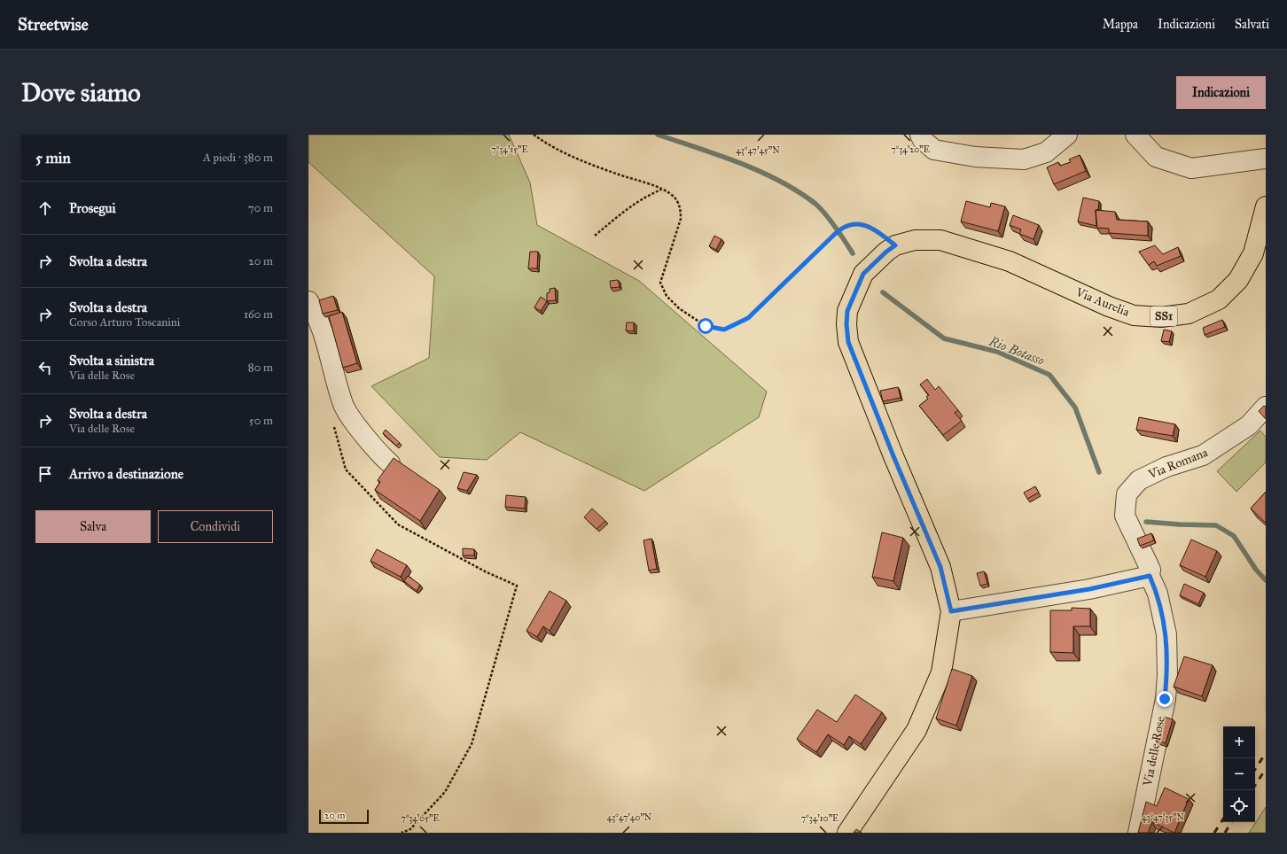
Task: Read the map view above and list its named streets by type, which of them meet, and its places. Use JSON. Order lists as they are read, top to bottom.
{
  "streets": {
    "main road": ["Via Aurelia", "SS1"],
    "street": ["Via Romana", "Via delle Rose"]
  },
  "crossings": [
    ["Via Aurelia", "SS1"],
    ["Via Romana", "Via delle Rose"]
  ],
  "water": ["Rio Botasso"],
  "scale_bar": "20 m",
  "page": {
    "header": "Streetwise",
    "nav": ["Mappa", "Indicazioni", "Salvati"],
    "buttons": [
      "Indicazioni",
      ["Salva", "Condividi"]
    ],
    "title": "Dove siamo",
    "heading": ["5 min", "A piedi · 380 m"],
    "list": [
      ["Prosegui", "70 m"],
      ["Svolta a destra", "20 m"],
      ["Svolta a destra", "Corso Arturo Toscanini", "160 m"],
      ["Svolta a sinistra", "Via delle Rose", "80 m"],
      ["Svolta a destra", "Via delle Rose", "50 m"],
      "Arrivo a destinazione"
    ],
    "map_buttons": ["+", "−"],
    "scale": "20 m"
  },
  "coordinates": [
    "7°34'15\"E",
    "7°34'20\"E",
    "43°47'45\"N",
    "43°47'40\"N",
    "43°47'35\"N",
    "7°34'05\"E",
    "7°34'10\"E"
  ]
}
